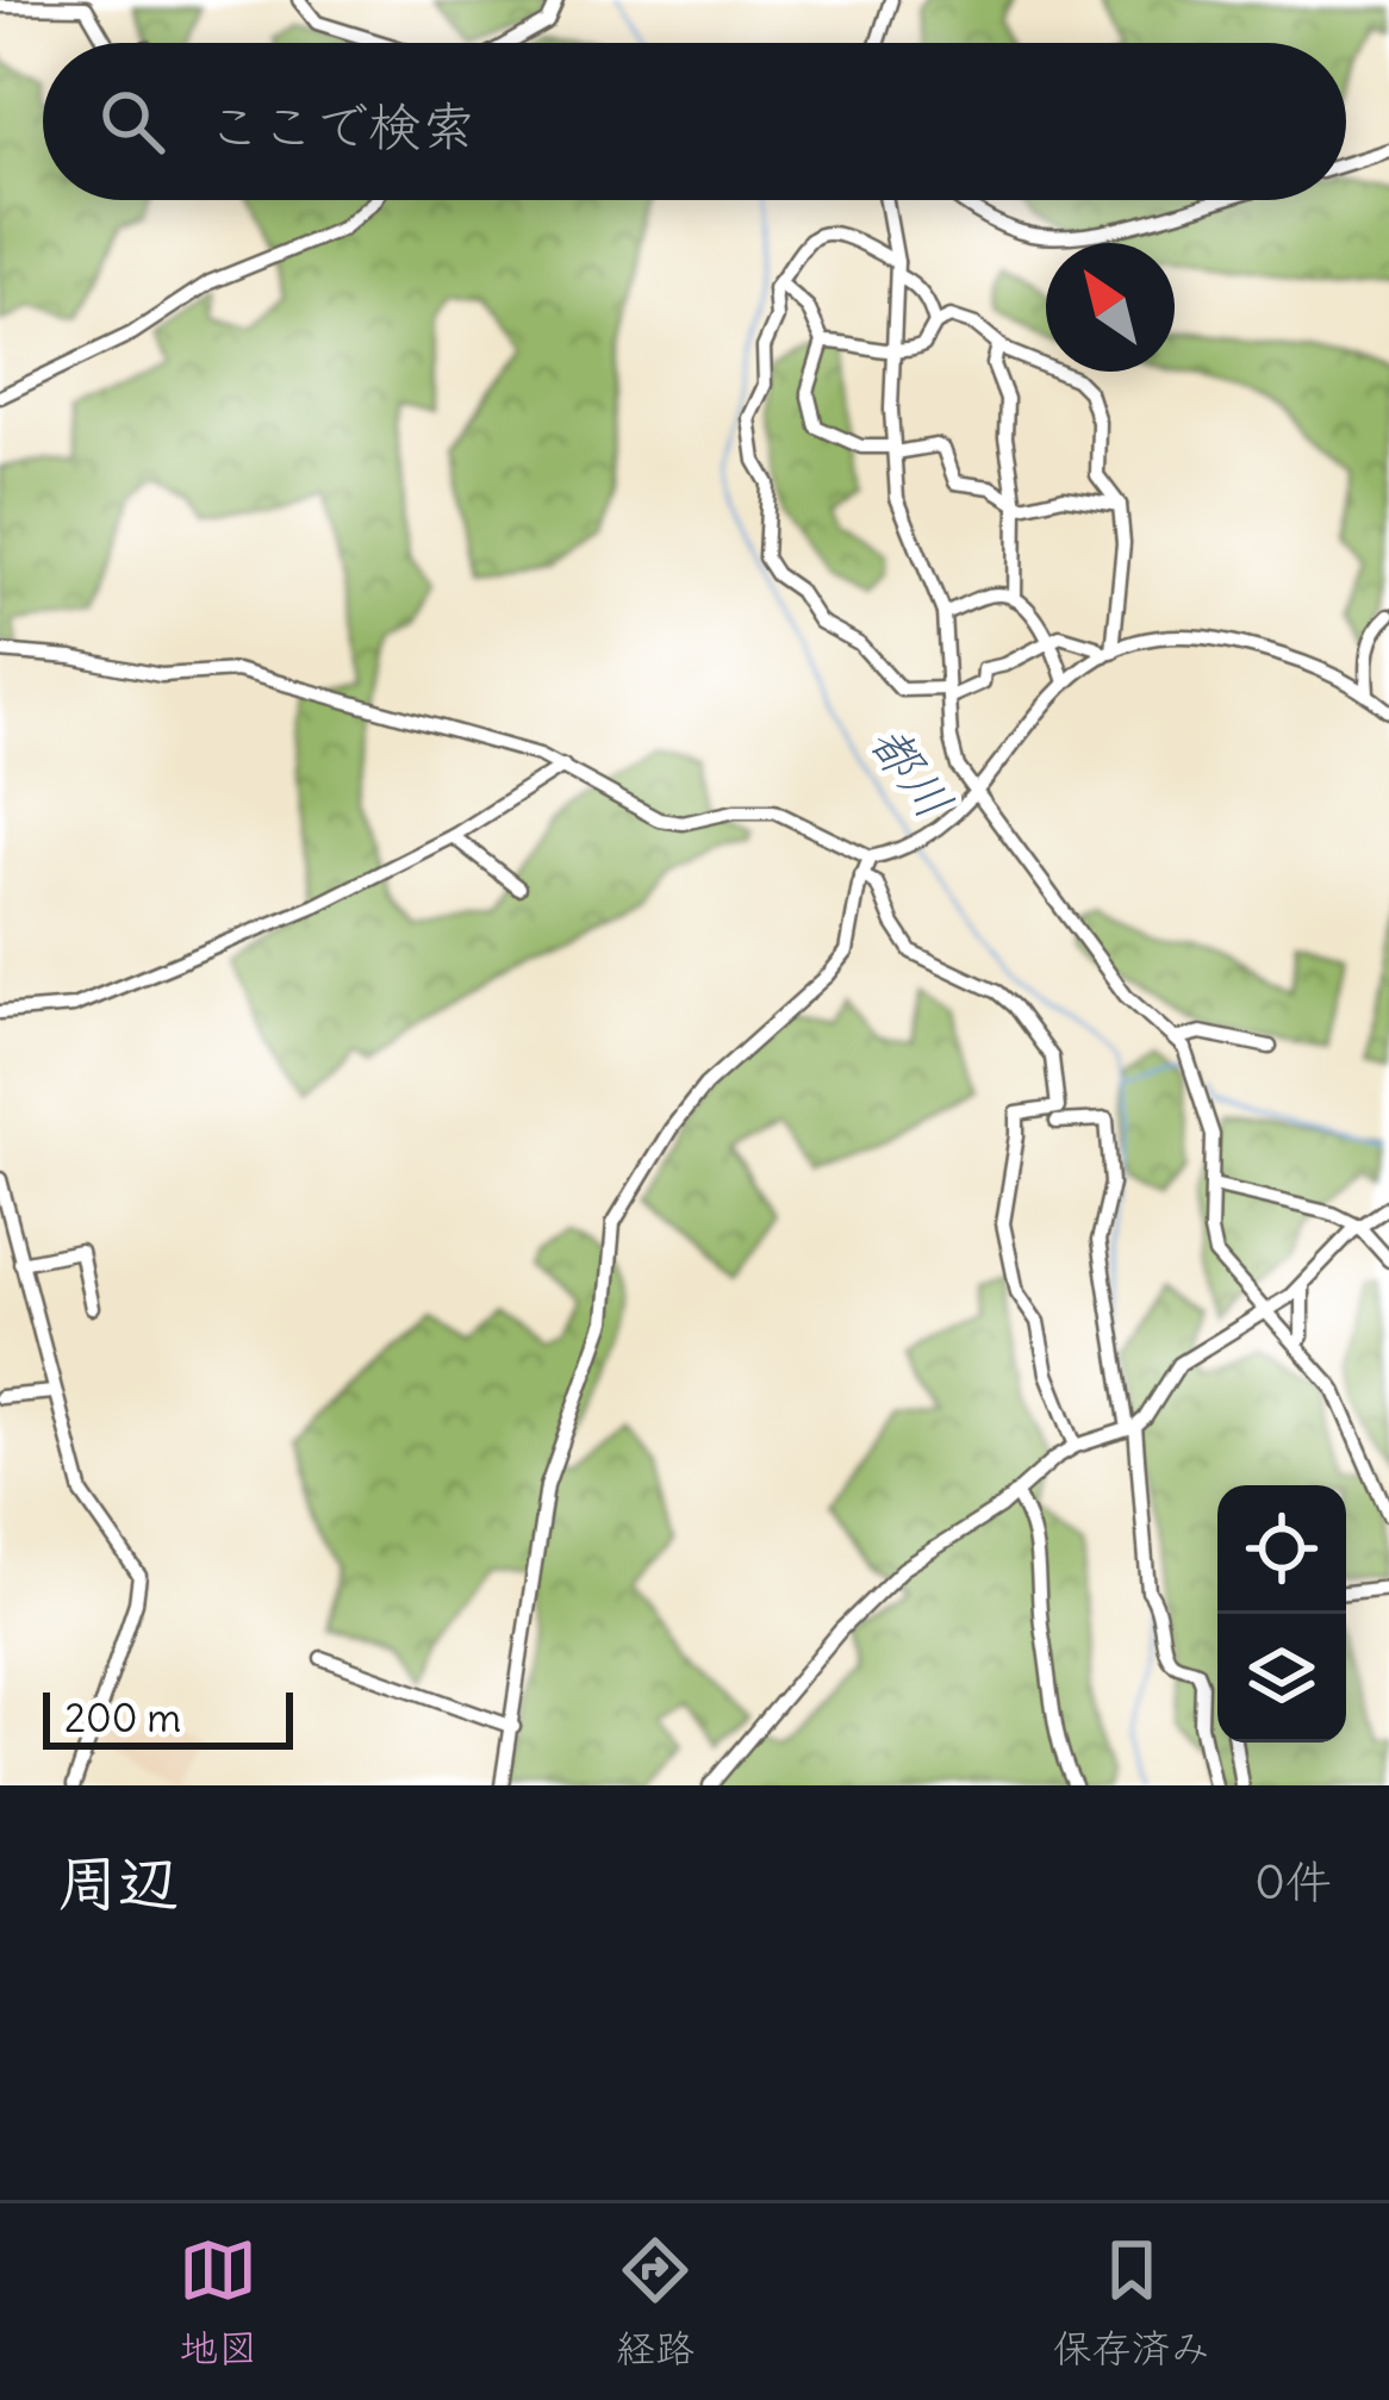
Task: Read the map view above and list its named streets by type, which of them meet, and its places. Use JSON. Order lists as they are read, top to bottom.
{
  "water": ["都川"],
  "scale_bar": "200 m",
  "north": "top left",
  "page": {
    "search": "ここで検索",
    "scale": "200 m",
    "heading": ["周辺", "0件"],
    "nav": ["地図", "経路", "保存済み"]
  }
}
